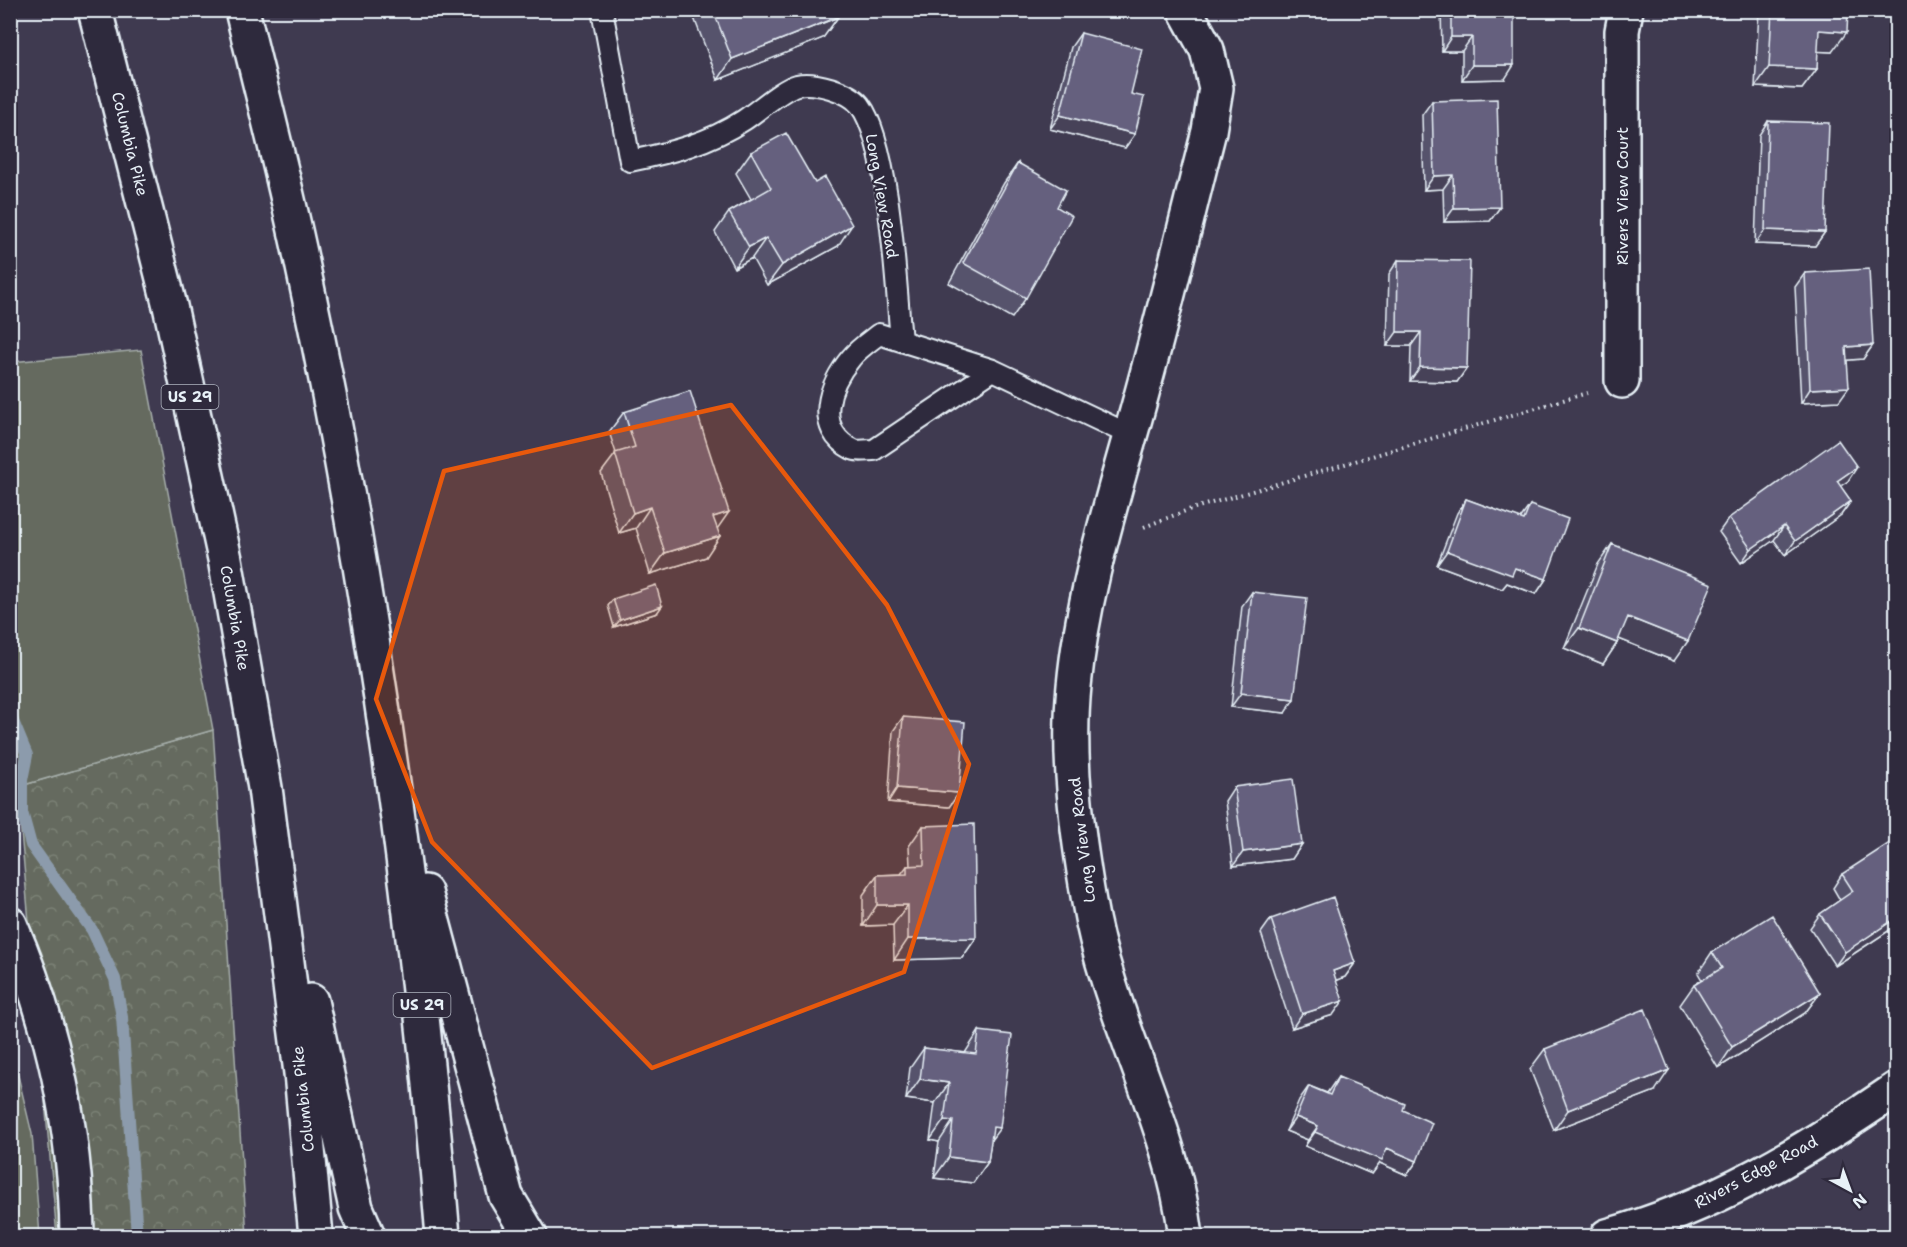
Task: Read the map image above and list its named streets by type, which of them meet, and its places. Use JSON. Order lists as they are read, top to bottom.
{
  "streets": {
    "main road": [
      "Columbia Pike",
      "Long View Road",
      "Rivers View Court",
      "US 29",
      "Rivers Edge Road"
    ]
  },
  "north": "bottom right"
}
